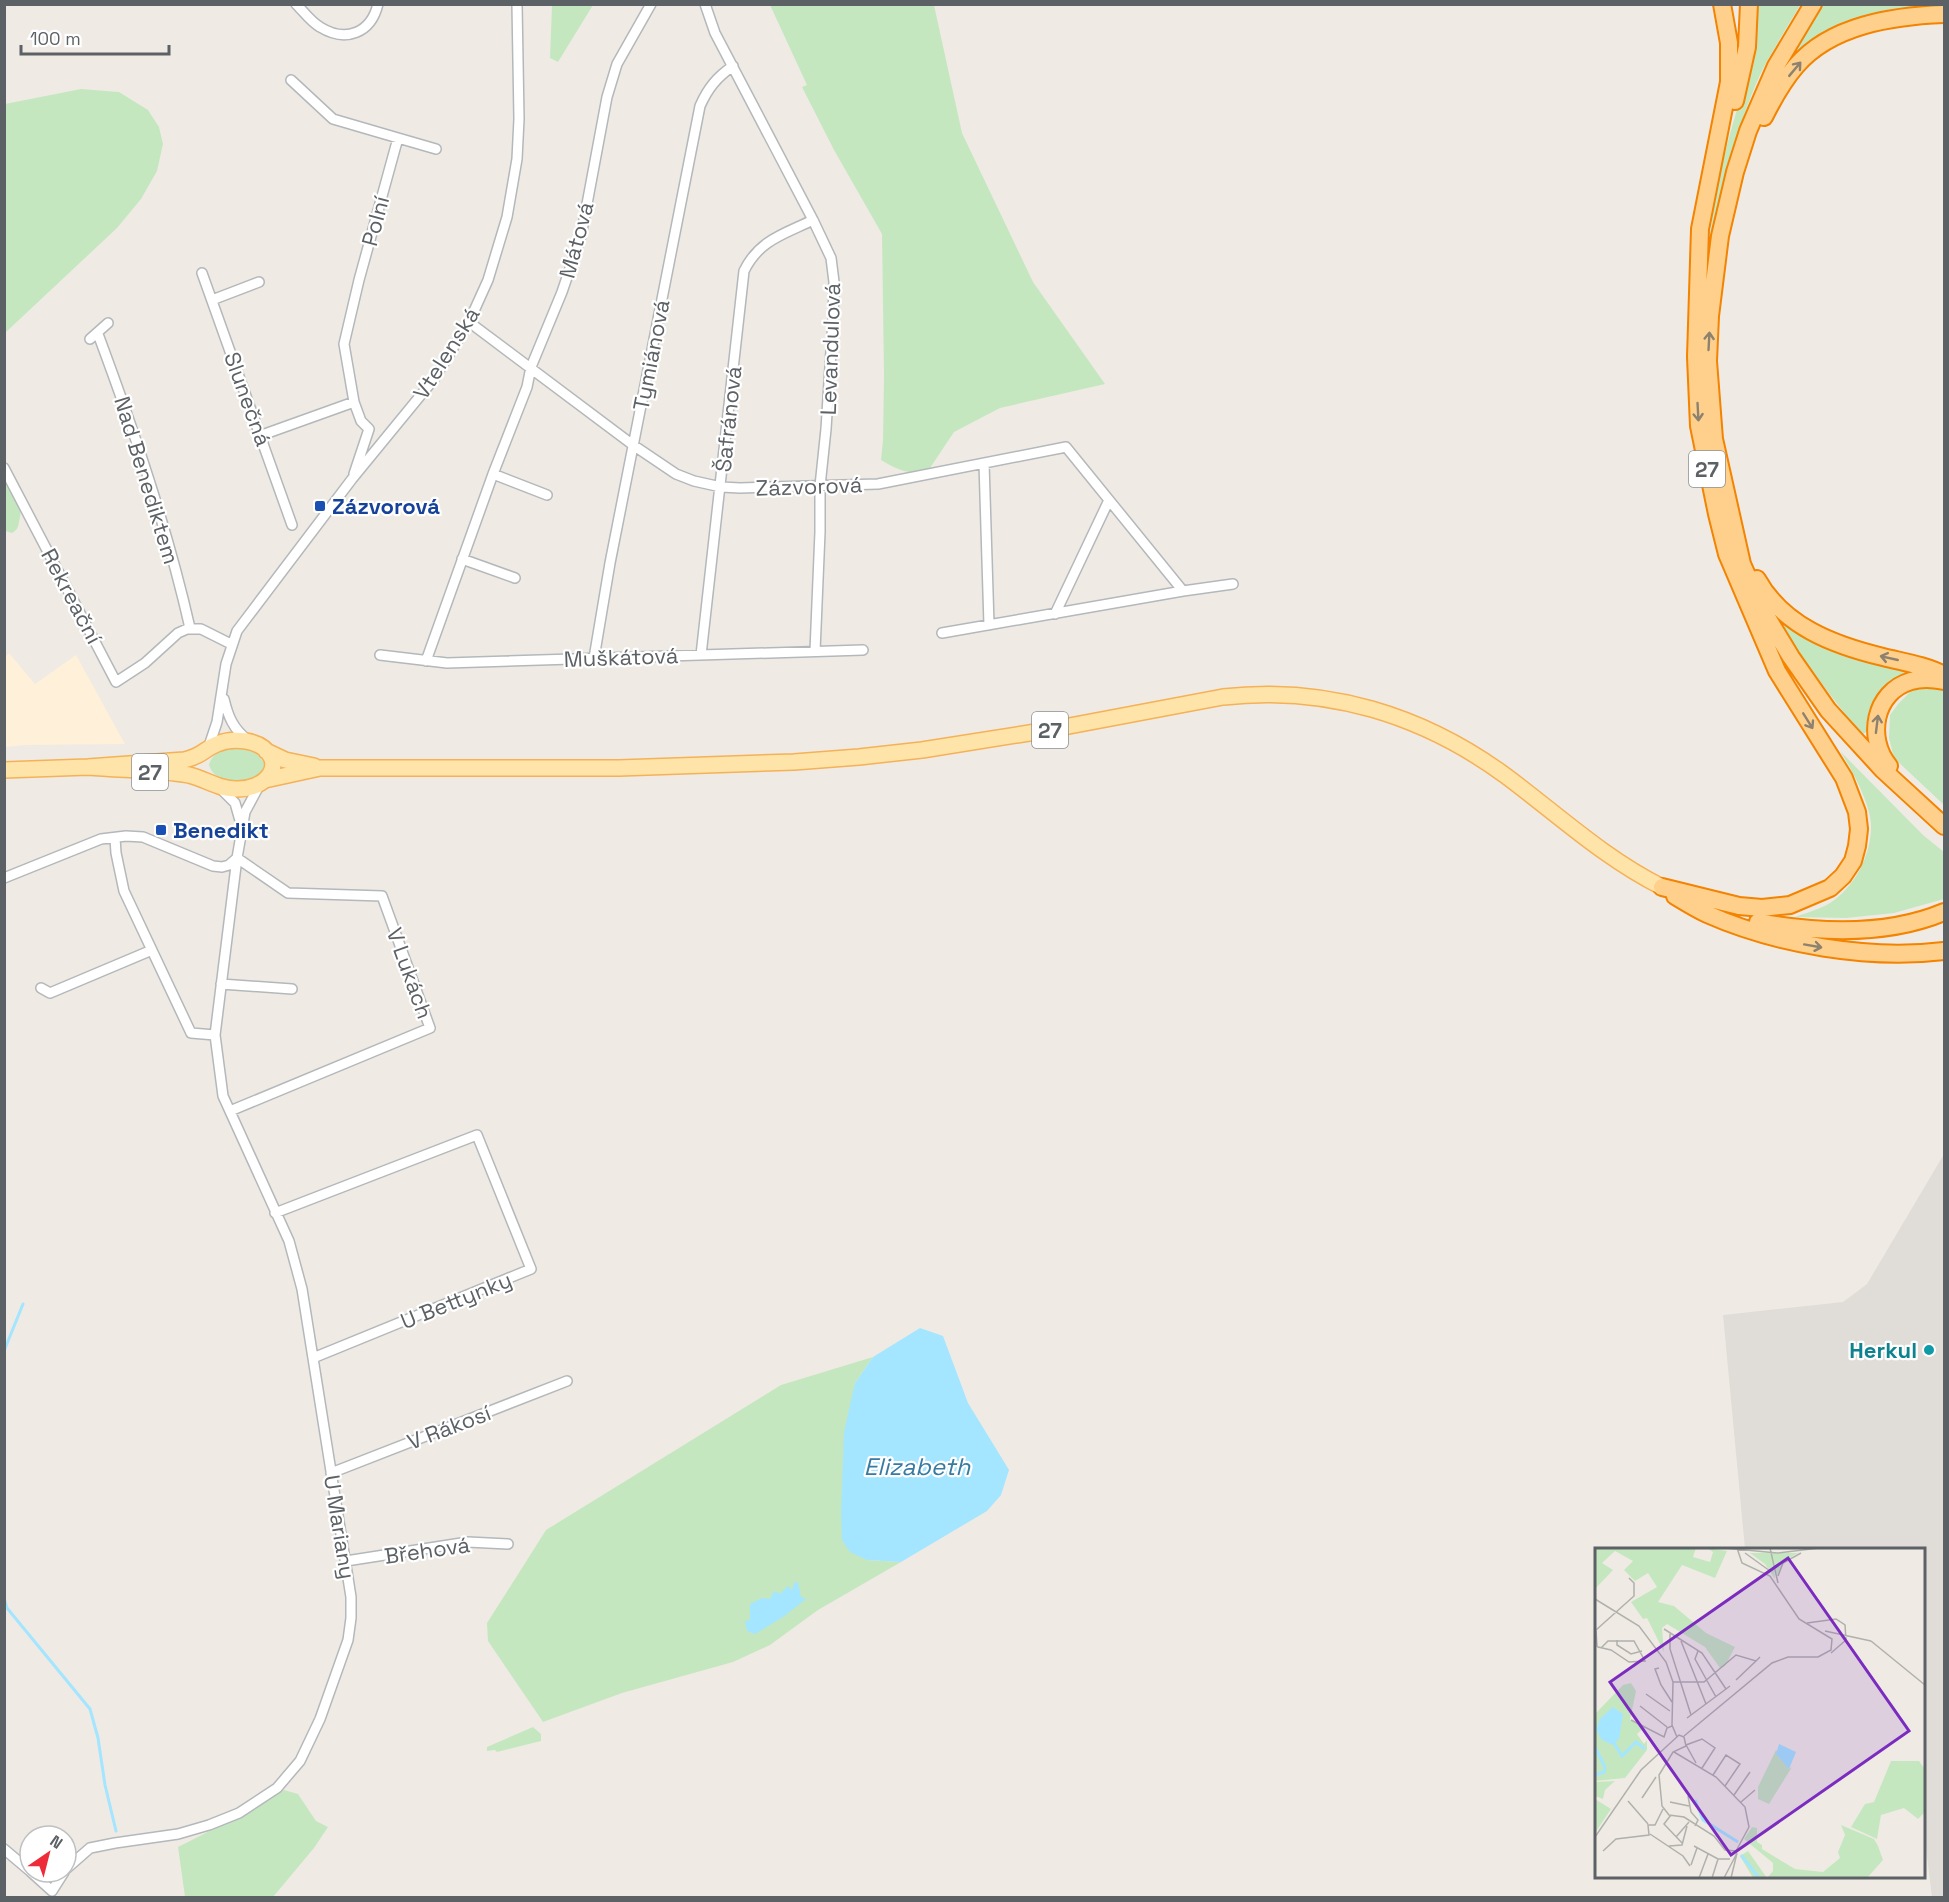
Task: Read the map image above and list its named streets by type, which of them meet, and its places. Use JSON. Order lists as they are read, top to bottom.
{
  "streets": {
    "highway": ["27"],
    "street": [
      "Polní",
      "Mátová",
      "Levandulová",
      "Vtelenská",
      "Tymiánová",
      "Slunečná",
      "Šafránová",
      "Nad Benediktem",
      "Zázvorová",
      "Rekreační",
      "Muškátová",
      "V Lukách",
      "U Bettynky",
      "V Rákosí",
      "U Mariany",
      "Břehová"
    ]
  },
  "crossings": [
    ["Mátová", "Zázvorová"],
    ["Mátová", "Muškátová"],
    ["Levandulová", "Tymiánová"],
    ["Levandulová", "Šafránová"],
    ["Levandulová", "Zázvorová"],
    ["Levandulová", "Muškátová"],
    ["Vtelenská", "27"],
    ["Vtelenská", "Zázvorová"],
    ["Vtelenská", "U Mariany"],
    ["Tymiánová", "Zázvorová"],
    ["Tymiánová", "Muškátová"],
    ["Šafránová", "Zázvorová"],
    ["Šafránová", "Muškátová"],
    ["27", "U Mariany"],
    ["Nad Benediktem", "Rekreační"],
    ["V Lukách", "U Mariany"],
    ["U Bettynky", "U Mariany"],
    ["V Rákosí", "U Mariany"],
    ["U Mariany", "Břehová"]
  ],
  "water": ["Elizabeth"],
  "places": {
    "transit": ["Zázvorová", "Benedikt"],
    "other": ["Herkul"]
  },
  "scale_bar": "100 m",
  "north": "top right"
}
